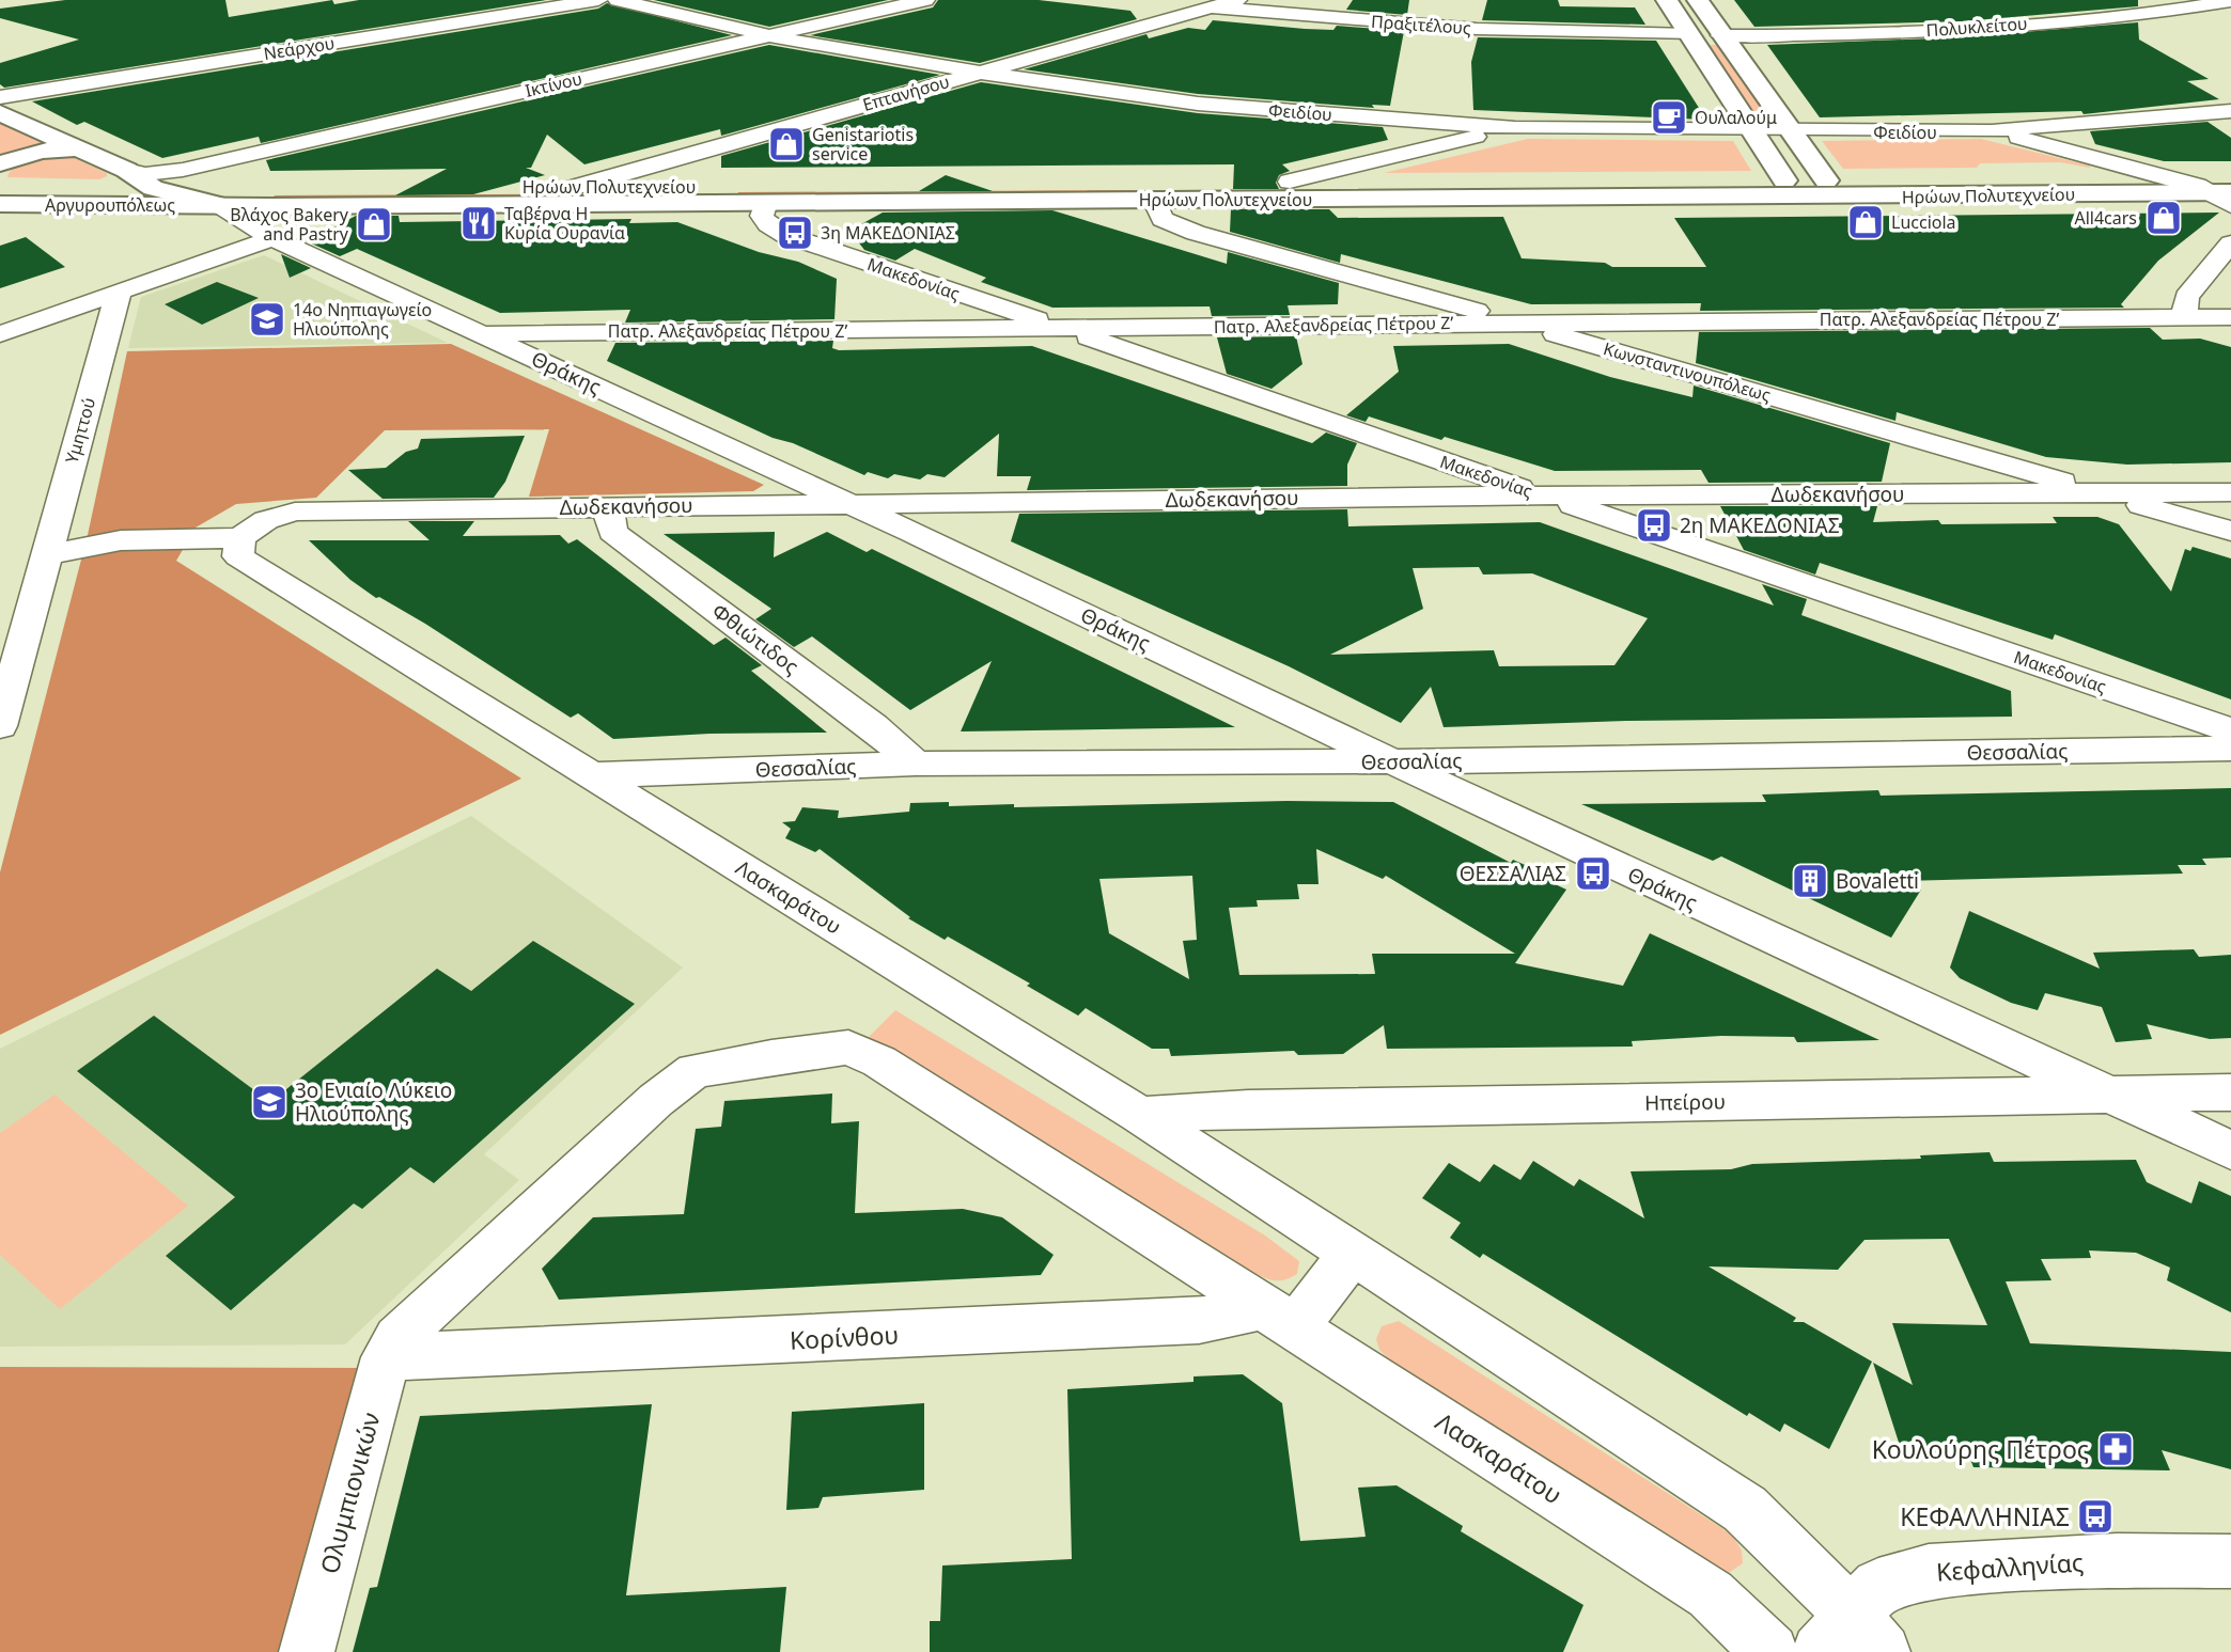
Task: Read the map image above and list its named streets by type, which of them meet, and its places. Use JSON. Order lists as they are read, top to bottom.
{
  "streets": {
    "main road": ["Ηρώων Πολυτεχνείου", "Αργυρουπόλεως", "Θράκης"],
    "street": [
      "Πραξιτέλους",
      "Πολυκλείτου",
      "Νεάρχου",
      "Ικτίνου",
      "Επτανήσου",
      "Φειδίου",
      "Μακεδονίας",
      "Πατρ. Αλεξανδρείας Πέτρου Ζ’",
      "Κωνσταντινουπόλεως",
      "Υμηττού",
      "Δωδεκανήσου",
      "Φθιώτιδος",
      "Θεσσαλίας",
      "Λασκαράτου",
      "Ηπείρου",
      "Κορίνθου",
      "Ολυμπιονικών",
      "Κεφαλληνίας"
    ]
  },
  "crossings": [
    ["Πραξιτέλους", "Επτανήσου"],
    ["Ικτίνου", "Φειδίου"],
    ["Ικτίνου", "Ηρώων Πολυτεχνείου"],
    ["Ικτίνου", "Αργυρουπόλεως"],
    ["Ικτίνου", "Θράκης"],
    ["Επτανήσου", "Φειδίου"],
    ["Επτανήσου", "Ηρώων Πολυτεχνείου"],
    ["Φειδίου", "Ηρώων Πολυτεχνείου"],
    ["Ηρώων Πολυτεχνείου", "Αργυρουπόλεως"],
    ["Ηρώων Πολυτεχνείου", "Μακεδονίας"],
    ["Ηρώων Πολυτεχνείου", "Κωνσταντινουπόλεως"],
    ["Ηρώων Πολυτεχνείου", "Θράκης"],
    ["Αργυρουπόλεως", "Θράκης"],
    ["Μακεδονίας", "Πατρ. Αλεξανδρείας Πέτρου Ζ’"],
    ["Μακεδονίας", "Δωδεκανήσου"],
    ["Πατρ. Αλεξανδρείας Πέτρου Ζ’", "Κωνσταντινουπόλεως"],
    ["Πατρ. Αλεξανδρείας Πέτρου Ζ’", "Θράκης"],
    ["Κωνσταντινουπόλεως", "Δωδεκανήσου"],
    ["Θράκης", "Δωδεκανήσου"],
    ["Θράκης", "Θεσσαλίας"],
    ["Θράκης", "Ηπείρου"],
    ["Δωδεκανήσου", "Φθιώτιδος"],
    ["Δωδεκανήσου", "Λασκαράτου"],
    ["Φθιώτιδος", "Θεσσαλίας"],
    ["Θεσσαλίας", "Λασκαράτου"],
    ["Λασκαράτου", "Ηπείρου"],
    ["Λασκαράτου", "Κορίνθου"],
    ["Λασκαράτου", "Ολυμπιονικών"],
    ["Λασκαράτου", "Κεφαλληνίας"],
    ["Κορίνθου", "Ολυμπιονικών"]
  ],
  "places": {
    "cafe": ["Ουλαλούμ"],
    "shop": [
      "Genistariotis service",
      "All4cars",
      "Lucciola",
      "Βλάχος Bakery and Pastry"
    ],
    "restaurant": ["Ταβέρνα Η Κυρία Ουρανία"],
    "bus stop": [
      "3η ΜΑΚΕΔΟΝΙΑΣ",
      "2η ΜΑΚΕΔΟΝΙΑΣ",
      "ΘΕΣΣΑΛΙΑΣ",
      "ΚΕΦΑΛΛΗΝΙΑΣ"
    ],
    "school or university": ["14ο Νηπιαγωγείο Ηλιούπολης", "3ο Ενιαίο Λύκειο Ηλιούπολης"],
    "building": ["Bovaletti"],
    "pharmacy": ["Κουλούρης Πέτρος"]
  }
}
